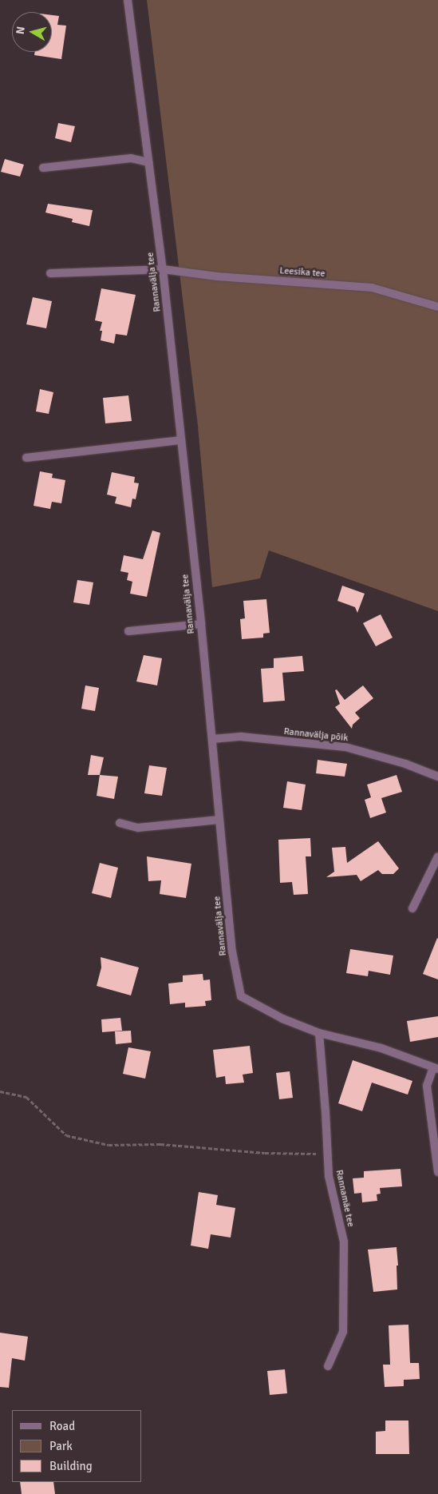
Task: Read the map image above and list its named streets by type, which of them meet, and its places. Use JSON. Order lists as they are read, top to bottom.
{
  "streets": {
    "street": [
      "Leesika tee",
      "Rannavälja tee",
      "Rannavälja põik",
      "Rannamäe tee"
    ]
  },
  "crossings": [
    ["Leesika tee", "Rannavälja tee"],
    ["Rannavälja tee", "Rannavälja põik"],
    ["Rannavälja tee", "Rannamäe tee"]
  ],
  "legend": ["Road", "Park", "Building"],
  "north": "left"
}
